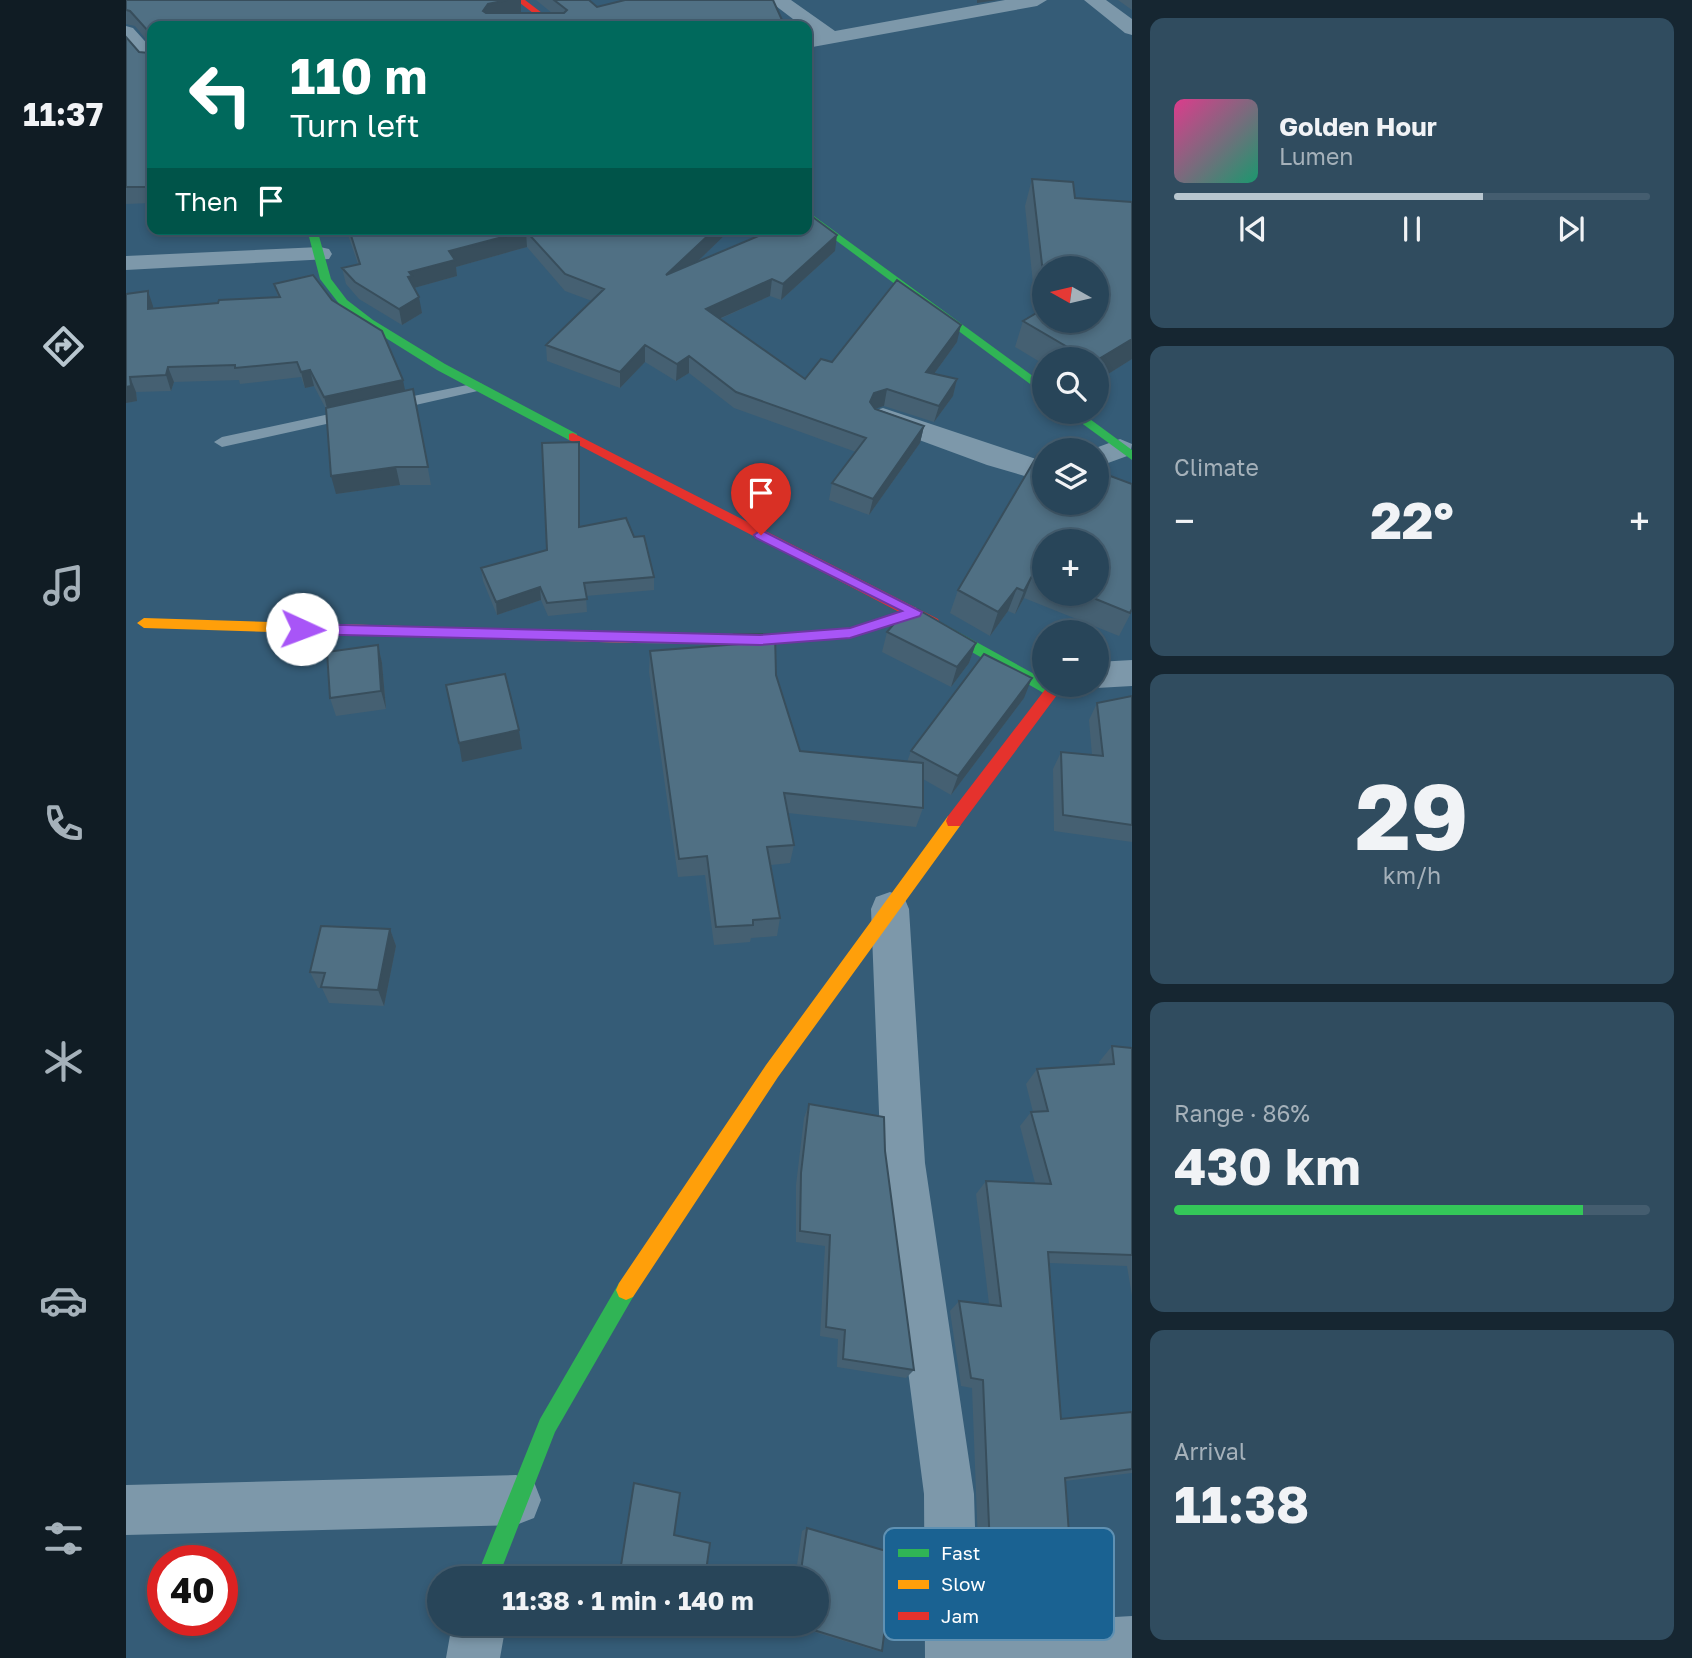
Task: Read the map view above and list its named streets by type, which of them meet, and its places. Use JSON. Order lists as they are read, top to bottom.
{
  "legend": ["Fast", "Slow", "Jam"],
  "north": "left",
  "page": {
    "tabs": "11:37",
    "turn": ["110 m", "Turn left"],
    "song": ["Golden Hour", "Lumen"],
    "then": "Then",
    "map_buttons": ["+", "−"],
    "tile": [
      "Climate",
      ["29", "km/h"],
      ["Range · 86%", "430 km"],
      ["Arrival", "11:38"]
    ],
    "heat": ["−", "22°", "+"],
    "limit": "40",
    "trip": "11:38 · 1 min · 140 m"
  }
}
